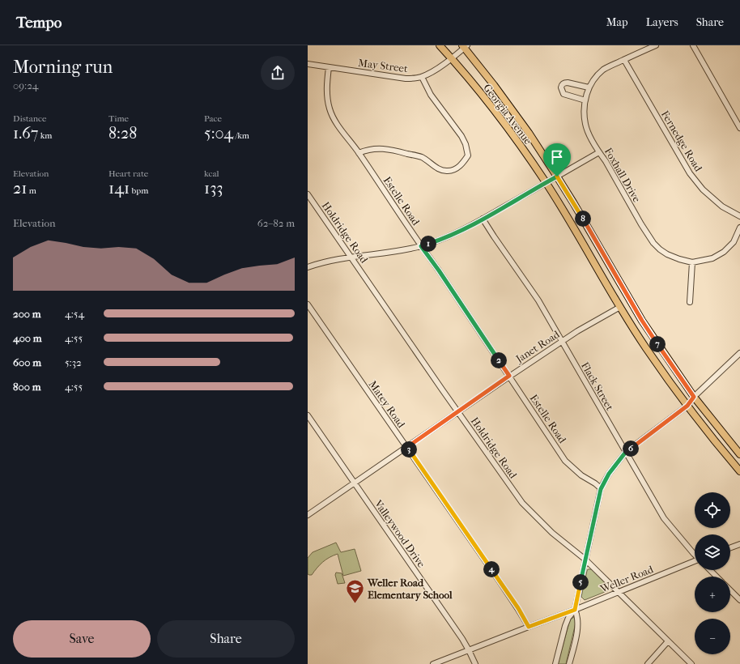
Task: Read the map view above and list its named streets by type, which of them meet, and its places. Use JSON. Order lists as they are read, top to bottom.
{
  "streets": {
    "main road": ["Georgia Avenue"],
    "street": [
      "May Street",
      "Fernedge Road",
      "Foxhall Drive",
      "Estelle Road",
      "Holdridge Road",
      "Janet Road",
      "Flack Street",
      "Matey Road",
      "Valleywood Drive",
      "Weller Road"
    ]
  },
  "crossings": [
    ["May Street", "Georgia Avenue"],
    ["May Street", "Estelle Road"],
    ["Georgia Avenue", "Janet Road"],
    ["Fernedge Road", "Foxhall Drive"],
    ["Estelle Road", "Janet Road"],
    ["Holdridge Road", "Janet Road"],
    ["Holdridge Road", "Weller Road"],
    ["Janet Road", "Flack Street"],
    ["Janet Road", "Matey Road"],
    ["Janet Road", "Valleywood Drive"],
    ["Matey Road", "Weller Road"],
    ["Valleywood Drive", "Weller Road"]
  ],
  "places": {
    "school or university": ["Weller Road Elementary School"]
  },
  "page": {
    "header": "Tempo",
    "nav": ["Map", "Layers", "Share"],
    "heading": ["Morning run", "09:24"],
    "stats": [
      ["Distance", "1.67 km"],
      ["Time", "8:28"],
      ["Pace", "5:04 /km"],
      ["Elevation", "21 m"],
      ["Heart rate", "141 bpm"],
      ["kcal", "133"]
    ],
    "chart": ["Elevation", "62–82 m"],
    "pins": [
      "8",
      "1",
      "7",
      "2",
      "6",
      "3",
      "4",
      "5"
    ],
    "list": [
      {
        "name": "200 m",
        "note": "4:54"
      },
      {
        "name": "400 m",
        "note": "4:55"
      },
      {
        "name": "600 m",
        "note": "5:32"
      },
      {
        "name": "800 m",
        "note": "4:55"
      }
    ],
    "map_buttons": ["+", "−"],
    "buttons": ["Save", "Share"]
  }
}
